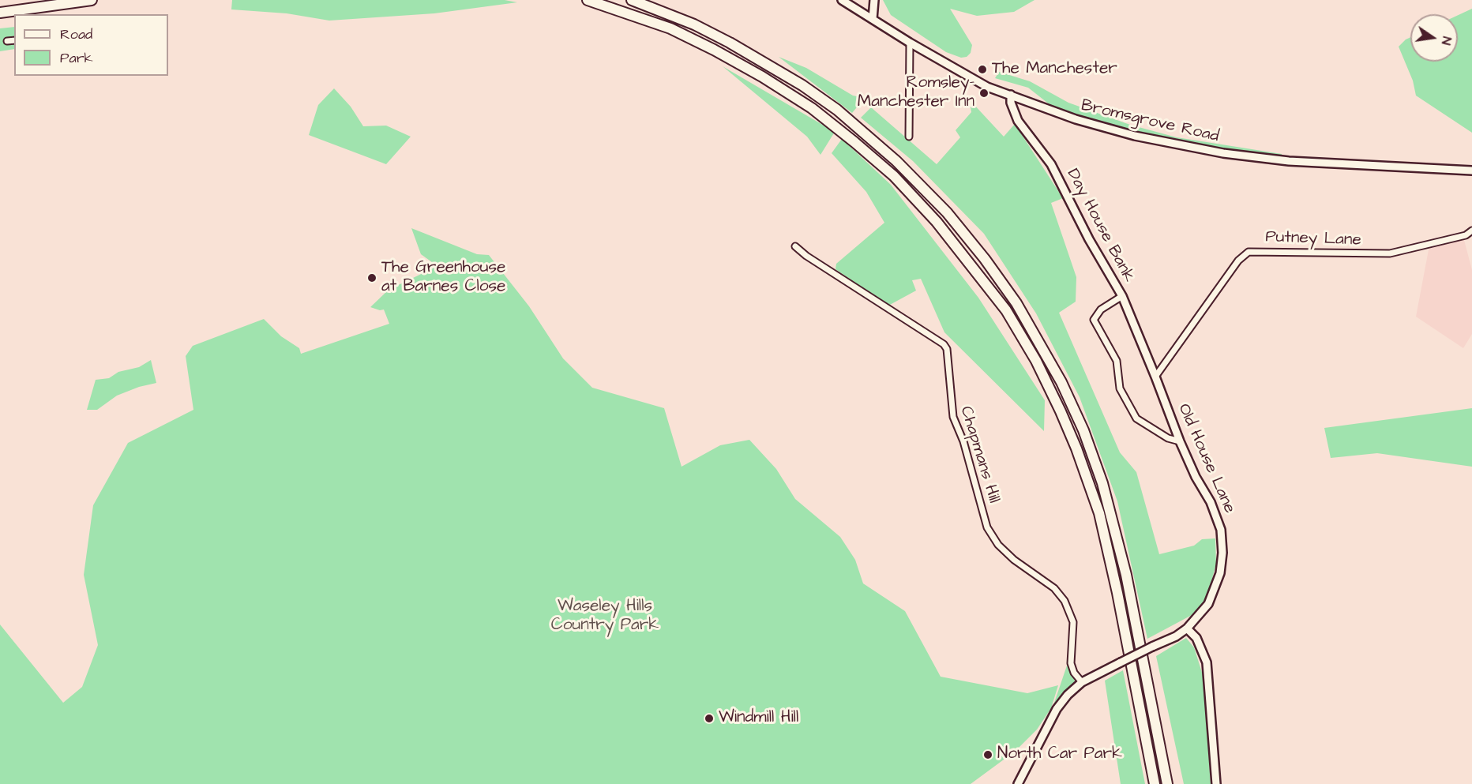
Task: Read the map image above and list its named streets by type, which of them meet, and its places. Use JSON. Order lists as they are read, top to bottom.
{
  "streets": {
    "street": [
      "Bromsgrove Road",
      "Day House Bank",
      "Putney Lane",
      "Chapmans Hill",
      "Old House Lane"
    ]
  },
  "crossings": [
    ["Bromsgrove Road", "Day House Bank"],
    ["Day House Bank", "Putney Lane"],
    ["Day House Bank", "Old House Lane"],
    ["Putney Lane", "Old House Lane"],
    ["Chapmans Hill", "Old House Lane"]
  ],
  "parks": ["Waseley Hills Country Park"],
  "places": [
    "The Manchester",
    "Romsley- Manchester Inn",
    "The Greenhouse at Barnes Close",
    "Windmill Hill",
    "North Car Park"
  ],
  "legend": ["Road", "Park"],
  "north": "right"
}
